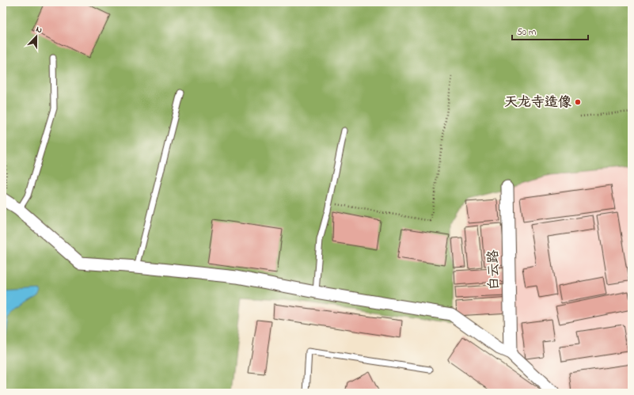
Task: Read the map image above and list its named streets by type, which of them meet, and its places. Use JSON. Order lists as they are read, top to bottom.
{
  "streets": {
    "street": ["白云路"]
  },
  "places": ["天龙寺造像"],
  "scale_bar": "50 m",
  "north": "top"
}
